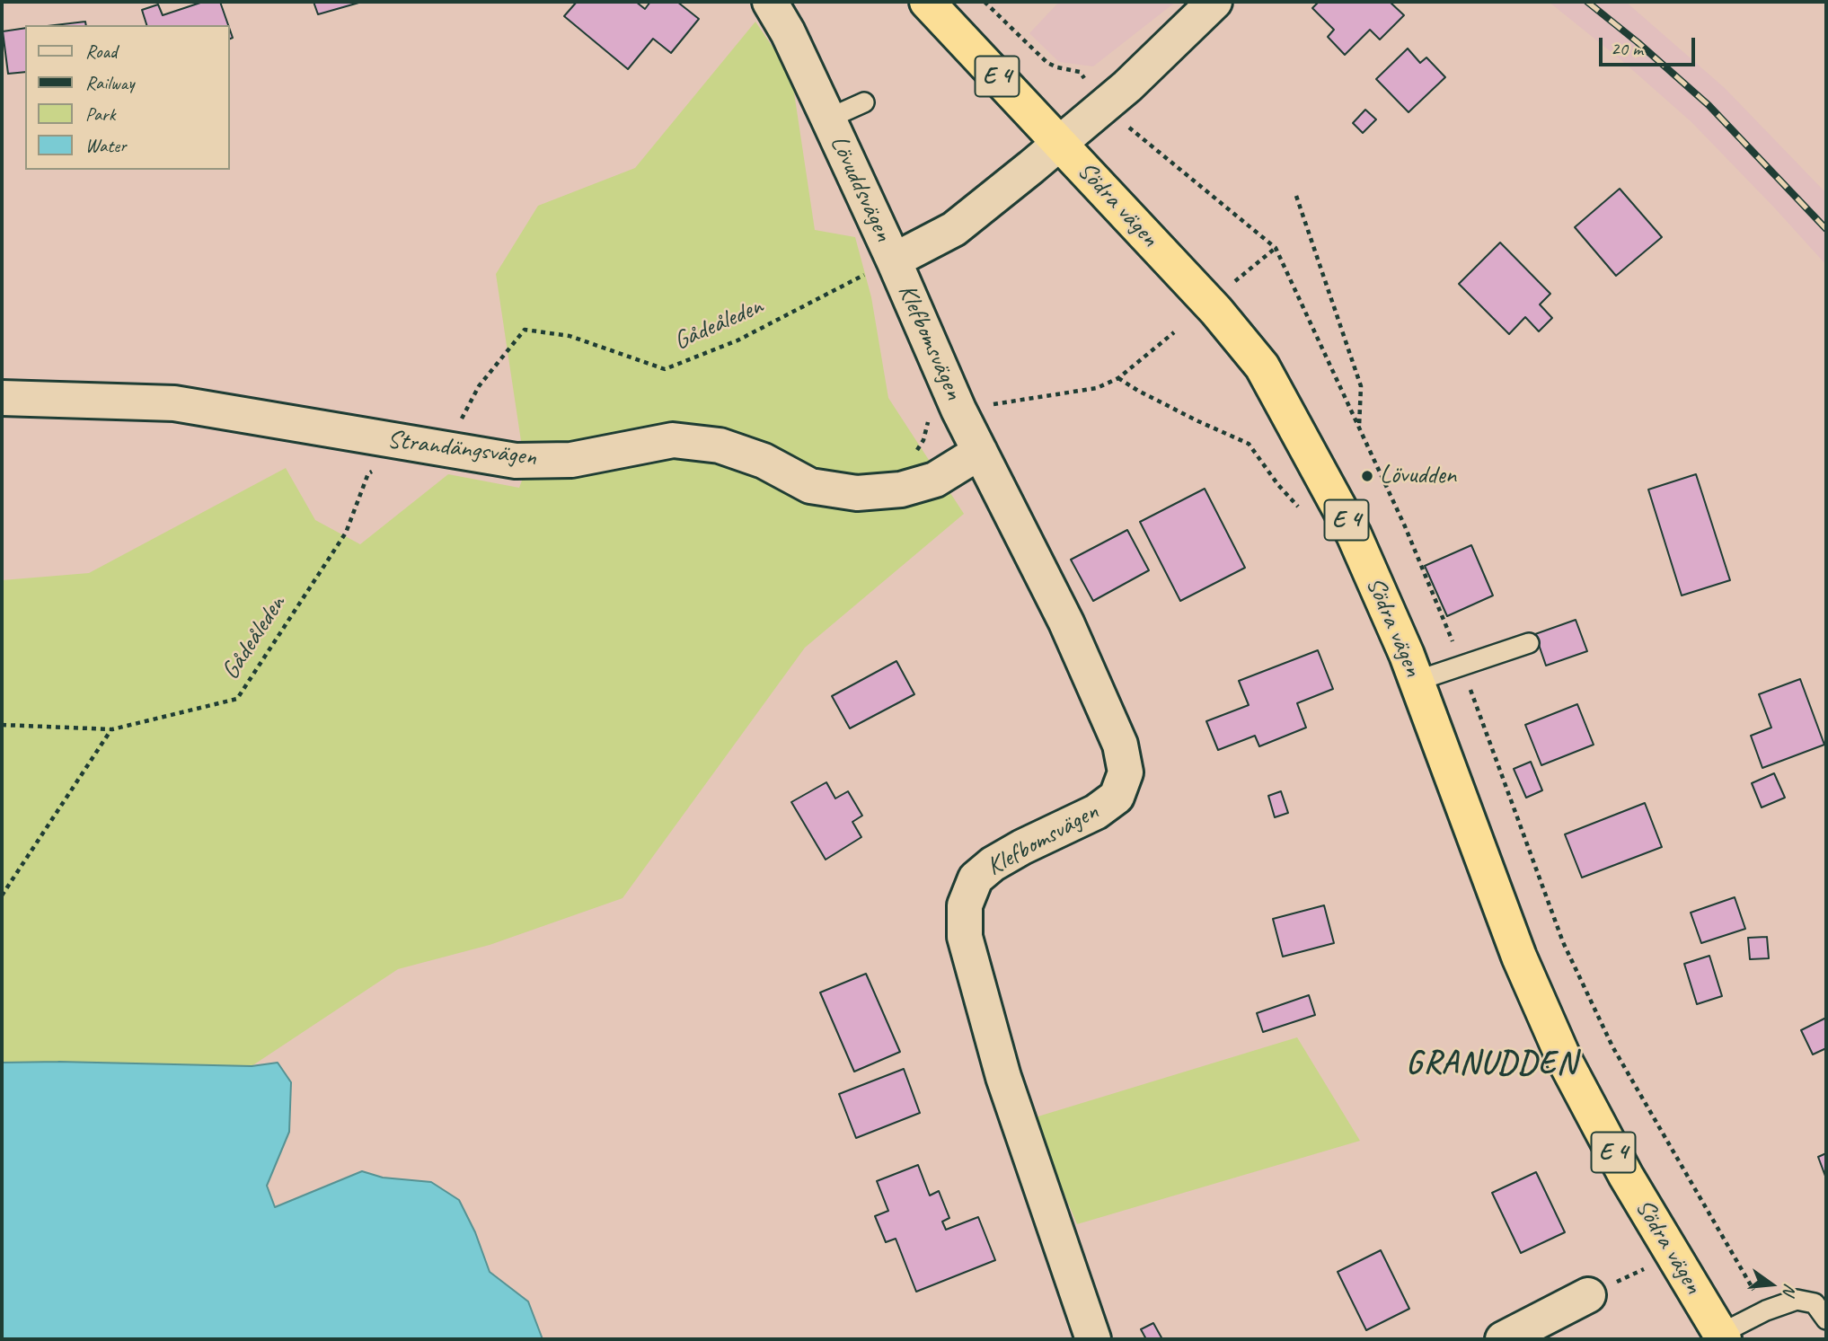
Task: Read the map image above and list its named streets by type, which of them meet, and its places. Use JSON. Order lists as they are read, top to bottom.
{
  "streets": {
    "highway": ["E 4", "Södra vägen"],
    "street": ["Lövuddsvägen", "Klefbomsvägen", "Strandängsvägen"],
    "path": ["Gådeåleden"]
  },
  "crossings": [
    ["Lövuddsvägen", "Södra vägen"],
    ["Lövuddsvägen", "Gådeåleden"],
    ["Lövuddsvägen", "Klefbomsvägen"],
    ["Gådeåleden", "Klefbomsvägen"],
    ["Gådeåleden", "Strandängsvägen"],
    ["Klefbomsvägen", "Strandängsvägen"]
  ],
  "districts": ["GRANUDDEN"],
  "places": ["Lövudden"],
  "legend": [
    "Road",
    "Railway",
    "Park",
    "Water"
  ],
  "scale_bar": "20 m",
  "north": "right"
}
